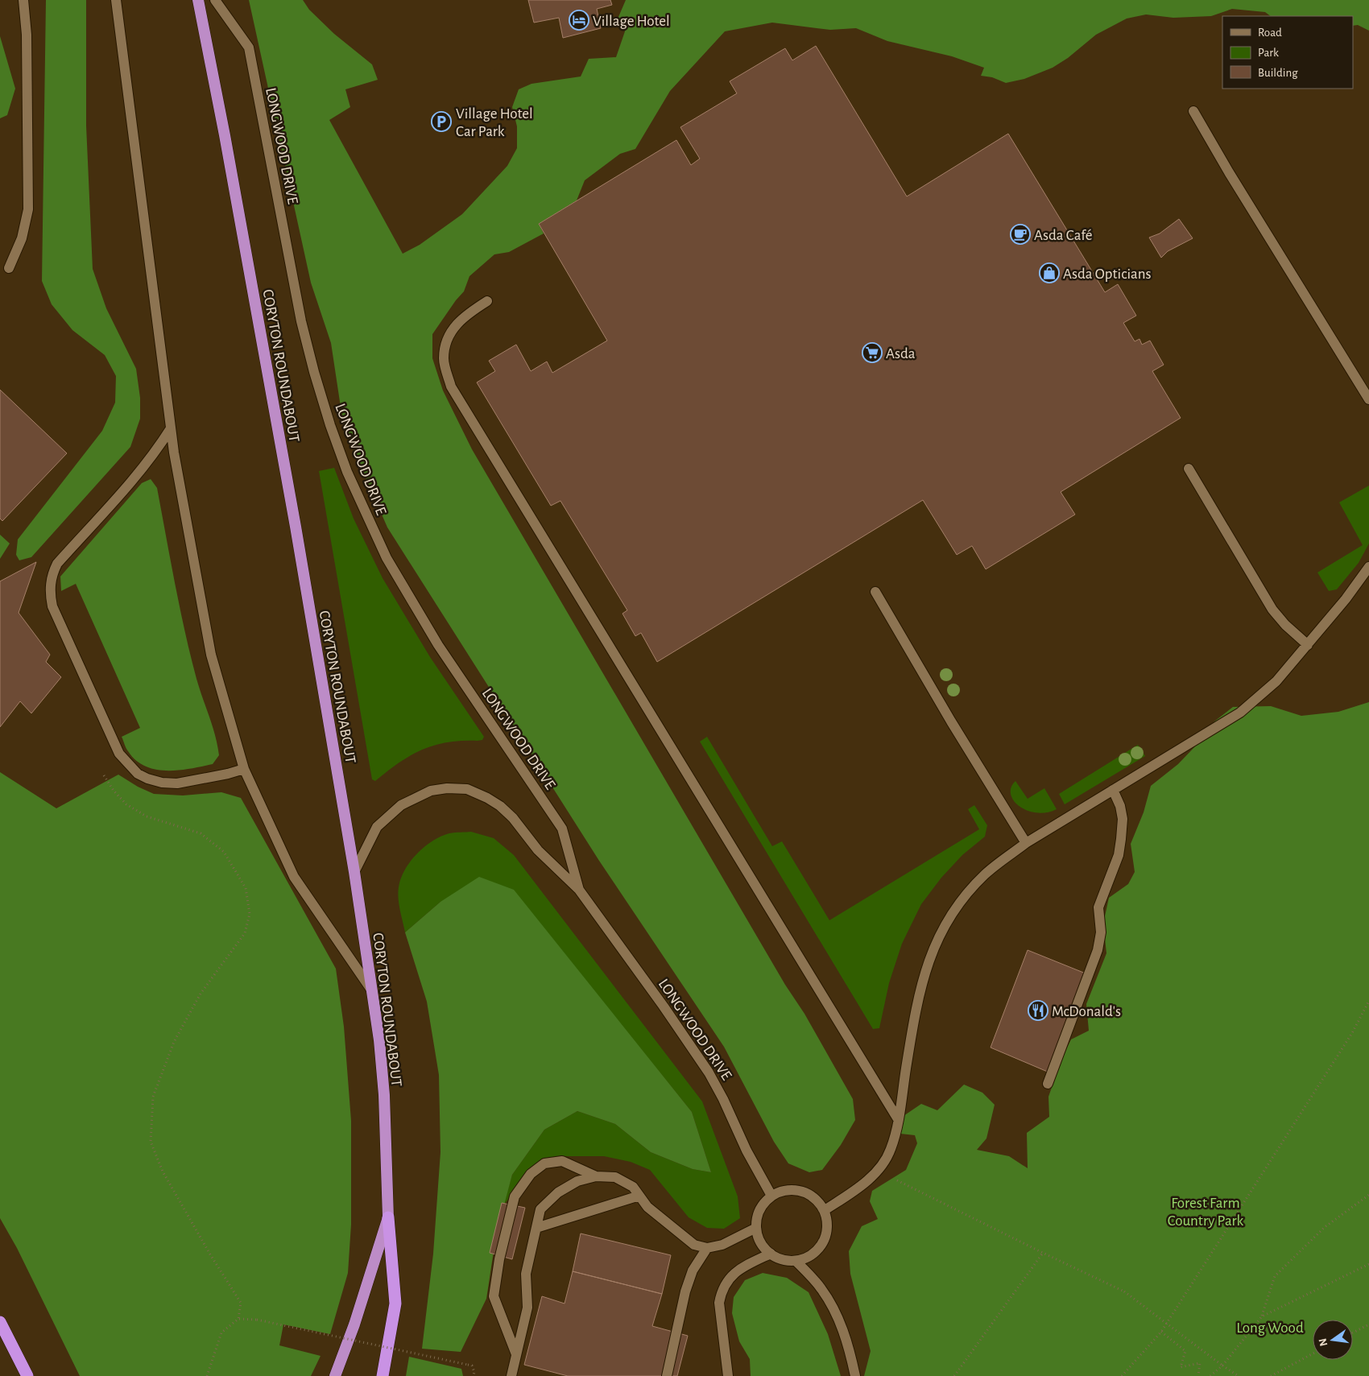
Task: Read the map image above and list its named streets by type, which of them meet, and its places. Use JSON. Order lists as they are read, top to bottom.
{
  "streets": {
    "highway": ["CORYTON ROUNDABOUT"],
    "street": ["LONGWOOD DRIVE"]
  },
  "crossings": [
    ["LONGWOOD DRIVE", "CORYTON ROUNDABOUT"]
  ],
  "parks": ["Forest Farm Country Park", "Long Wood"],
  "places": {
    "hotel": ["Village Hotel"],
    "parking": ["Village Hotel Car Park"],
    "cafe": ["Asda Café"],
    "shop": ["Asda Opticians"],
    "supermarket": ["Asda"],
    "restaurant": ["McDonald's"]
  },
  "legend": ["Road", "Park", "Building"],
  "north": "left"
}
